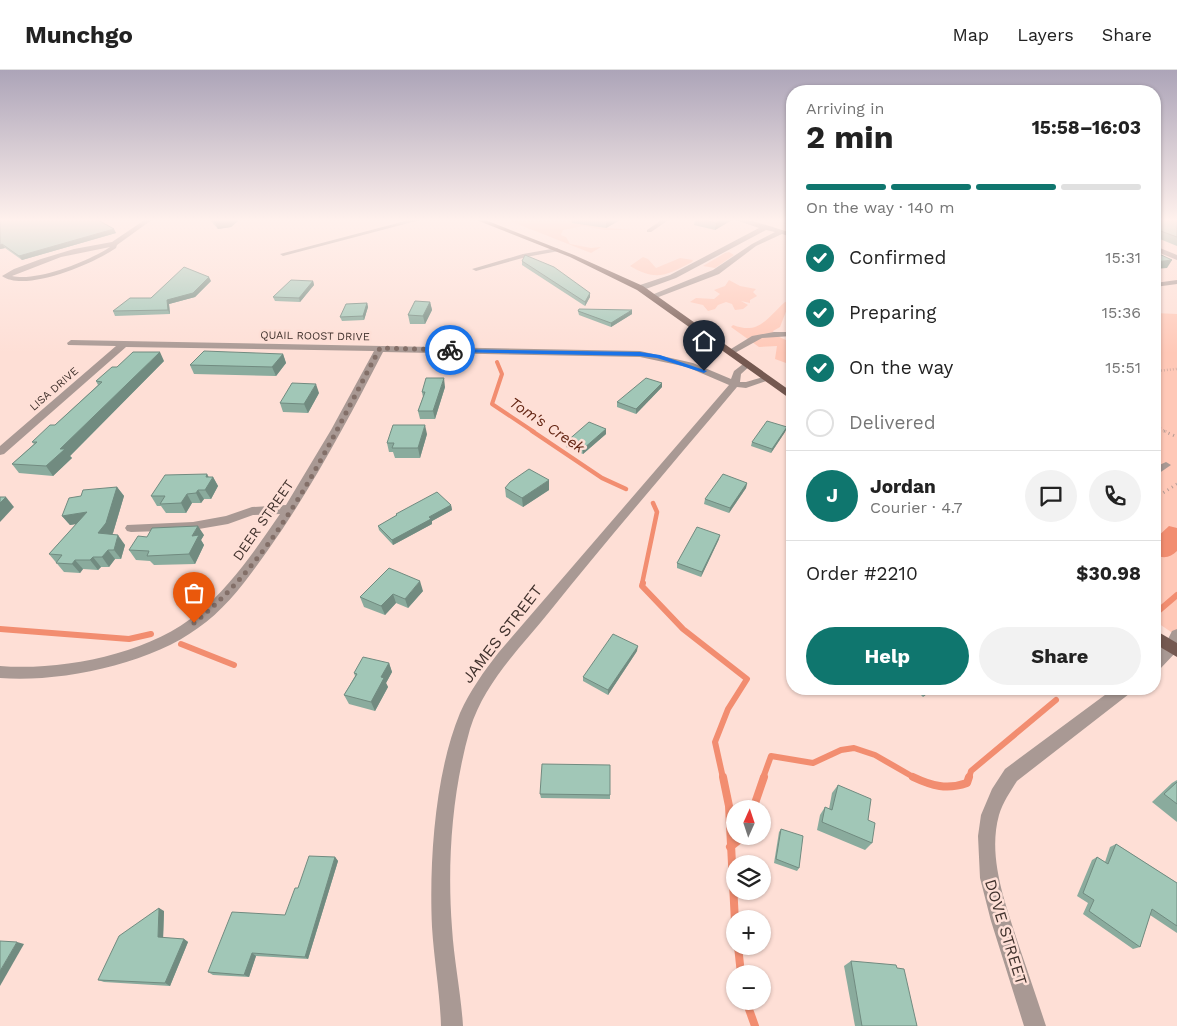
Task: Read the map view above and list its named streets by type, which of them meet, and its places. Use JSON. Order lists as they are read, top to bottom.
{
  "streets": {
    "street": [
      "QUAIL ROOST DRIVE",
      "LISA DRIVE",
      "DEER STREET",
      "JAMES STREET",
      "DOVE STREET"
    ]
  },
  "crossings": [
    ["QUAIL ROOST DRIVE", "LISA DRIVE"],
    ["QUAIL ROOST DRIVE", "DEER STREET"],
    ["QUAIL ROOST DRIVE", "JAMES STREET"]
  ],
  "water": ["Tom's Creek"],
  "north": "top",
  "page": {
    "header": "Munchgo",
    "nav": ["Map", "Layers", "Share"],
    "heading": ["2 min", "Arriving in", "15:58–16:03"],
    "panel": [
      "Jordan",
      "Courier · 4.7",
      "Order #2210",
      "$30.98"
    ],
    "bar": "On the way · 140 m",
    "list": [
      ["Confirmed", "15:31"],
      ["Preparing", "15:36"],
      ["On the way", "15:51"],
      "Delivered"
    ],
    "round": "J",
    "buttons": ["Help", "Share"],
    "map_buttons": ["+", "−"]
  }
}
